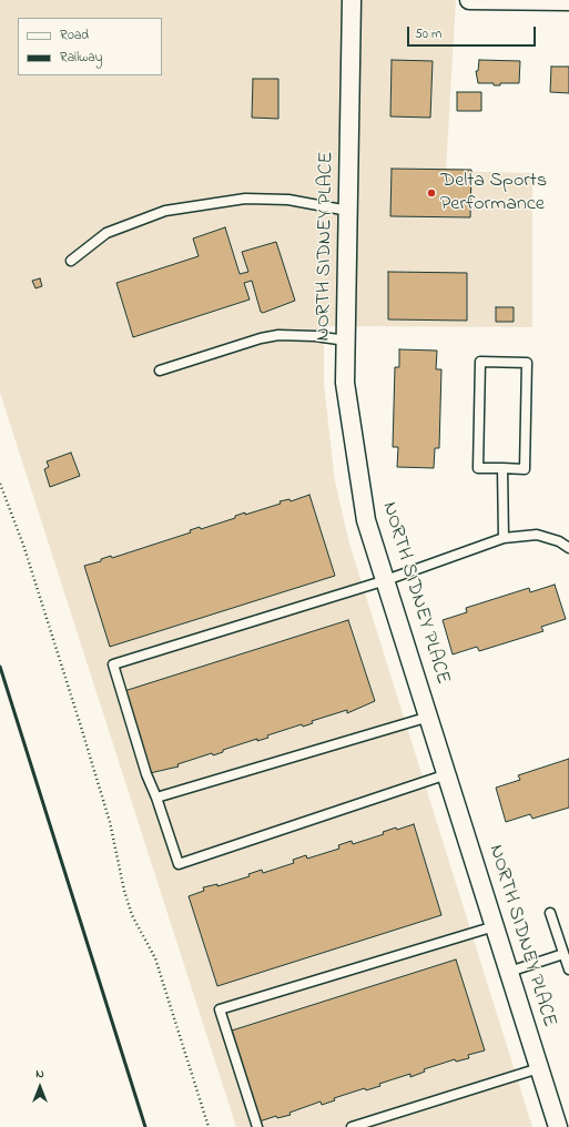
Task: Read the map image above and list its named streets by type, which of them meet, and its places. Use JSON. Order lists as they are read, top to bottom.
{
  "streets": {
    "street": ["NORTH SIDNEY PLACE"]
  },
  "places": ["Delta Sports Performance"],
  "legend": ["Road", "Railway"],
  "scale_bar": "50 m",
  "north": "top"
}
